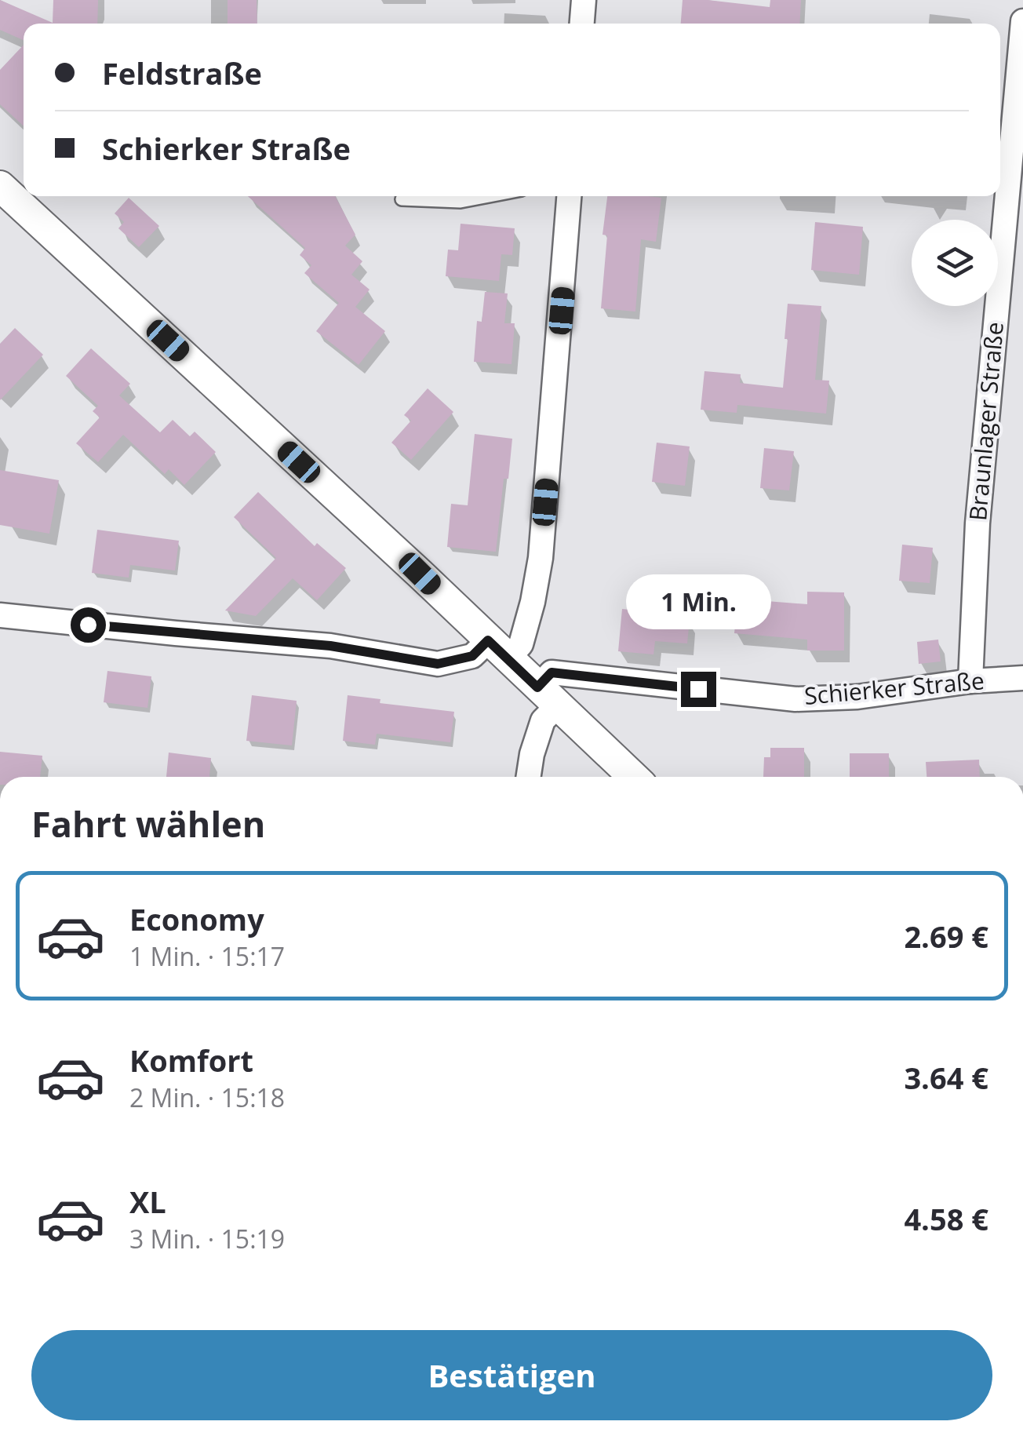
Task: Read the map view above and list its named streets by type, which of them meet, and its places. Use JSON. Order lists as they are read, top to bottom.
{
  "streets": {
    "street": ["Braunlager Straße", "Schierker Straße"]
  },
  "crossings": [
    ["Braunlager Straße", "Schierker Straße"]
  ],
  "page": {
    "banner": ["Feldstraße", "Schierker Straße"],
    "bubble": "1 Min.",
    "heading": "Fahrt wählen",
    "list": [
      {
        "name": "Economy",
        "note": "1 Min. · 15:17",
        "value": "2.69 €"
      },
      {
        "name": "Komfort",
        "note": "2 Min. · 15:18",
        "value": "3.64 €"
      },
      {
        "name": "XL",
        "note": "3 Min. · 15:19",
        "value": "4.58 €"
      }
    ],
    "buttons": "Bestätigen"
  }
}
